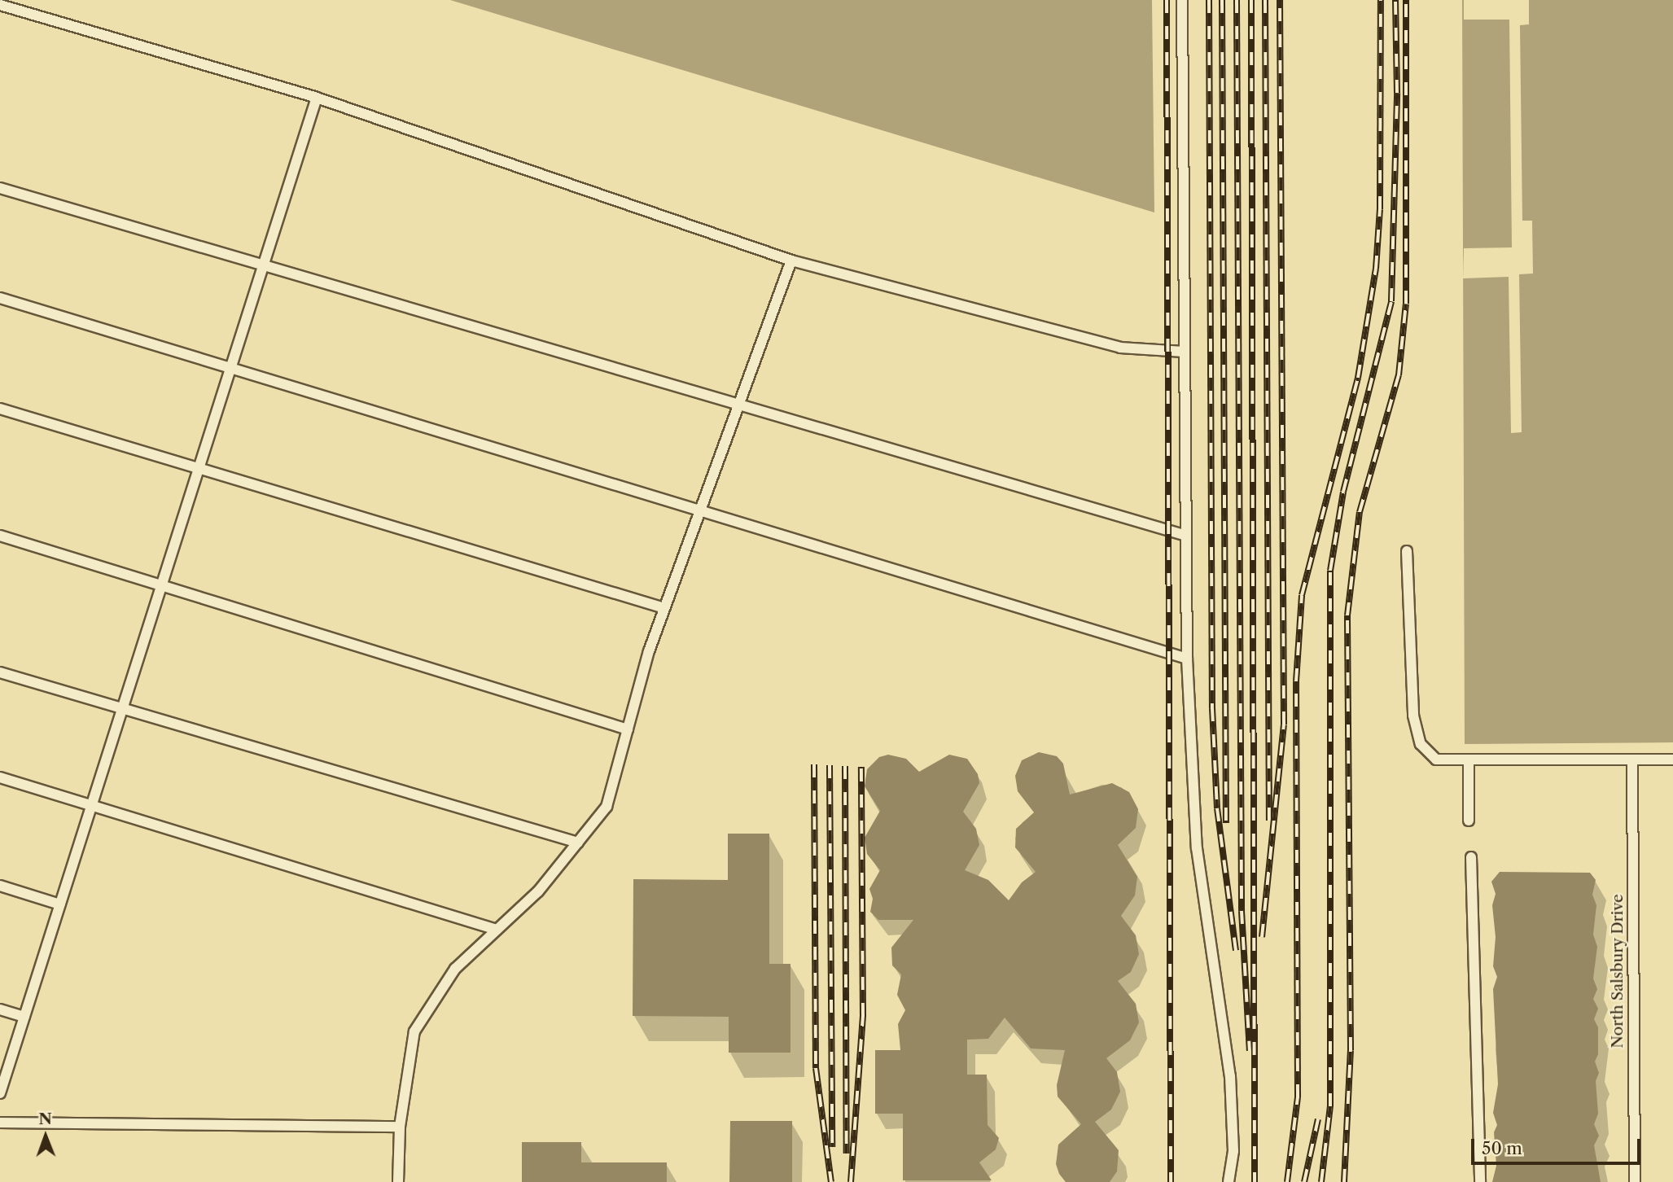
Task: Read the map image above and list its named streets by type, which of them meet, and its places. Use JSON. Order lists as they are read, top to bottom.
{
  "streets": {
    "lane": ["North Salsbury Drive"]
  },
  "scale_bar": "50 m",
  "north": "top"
}
